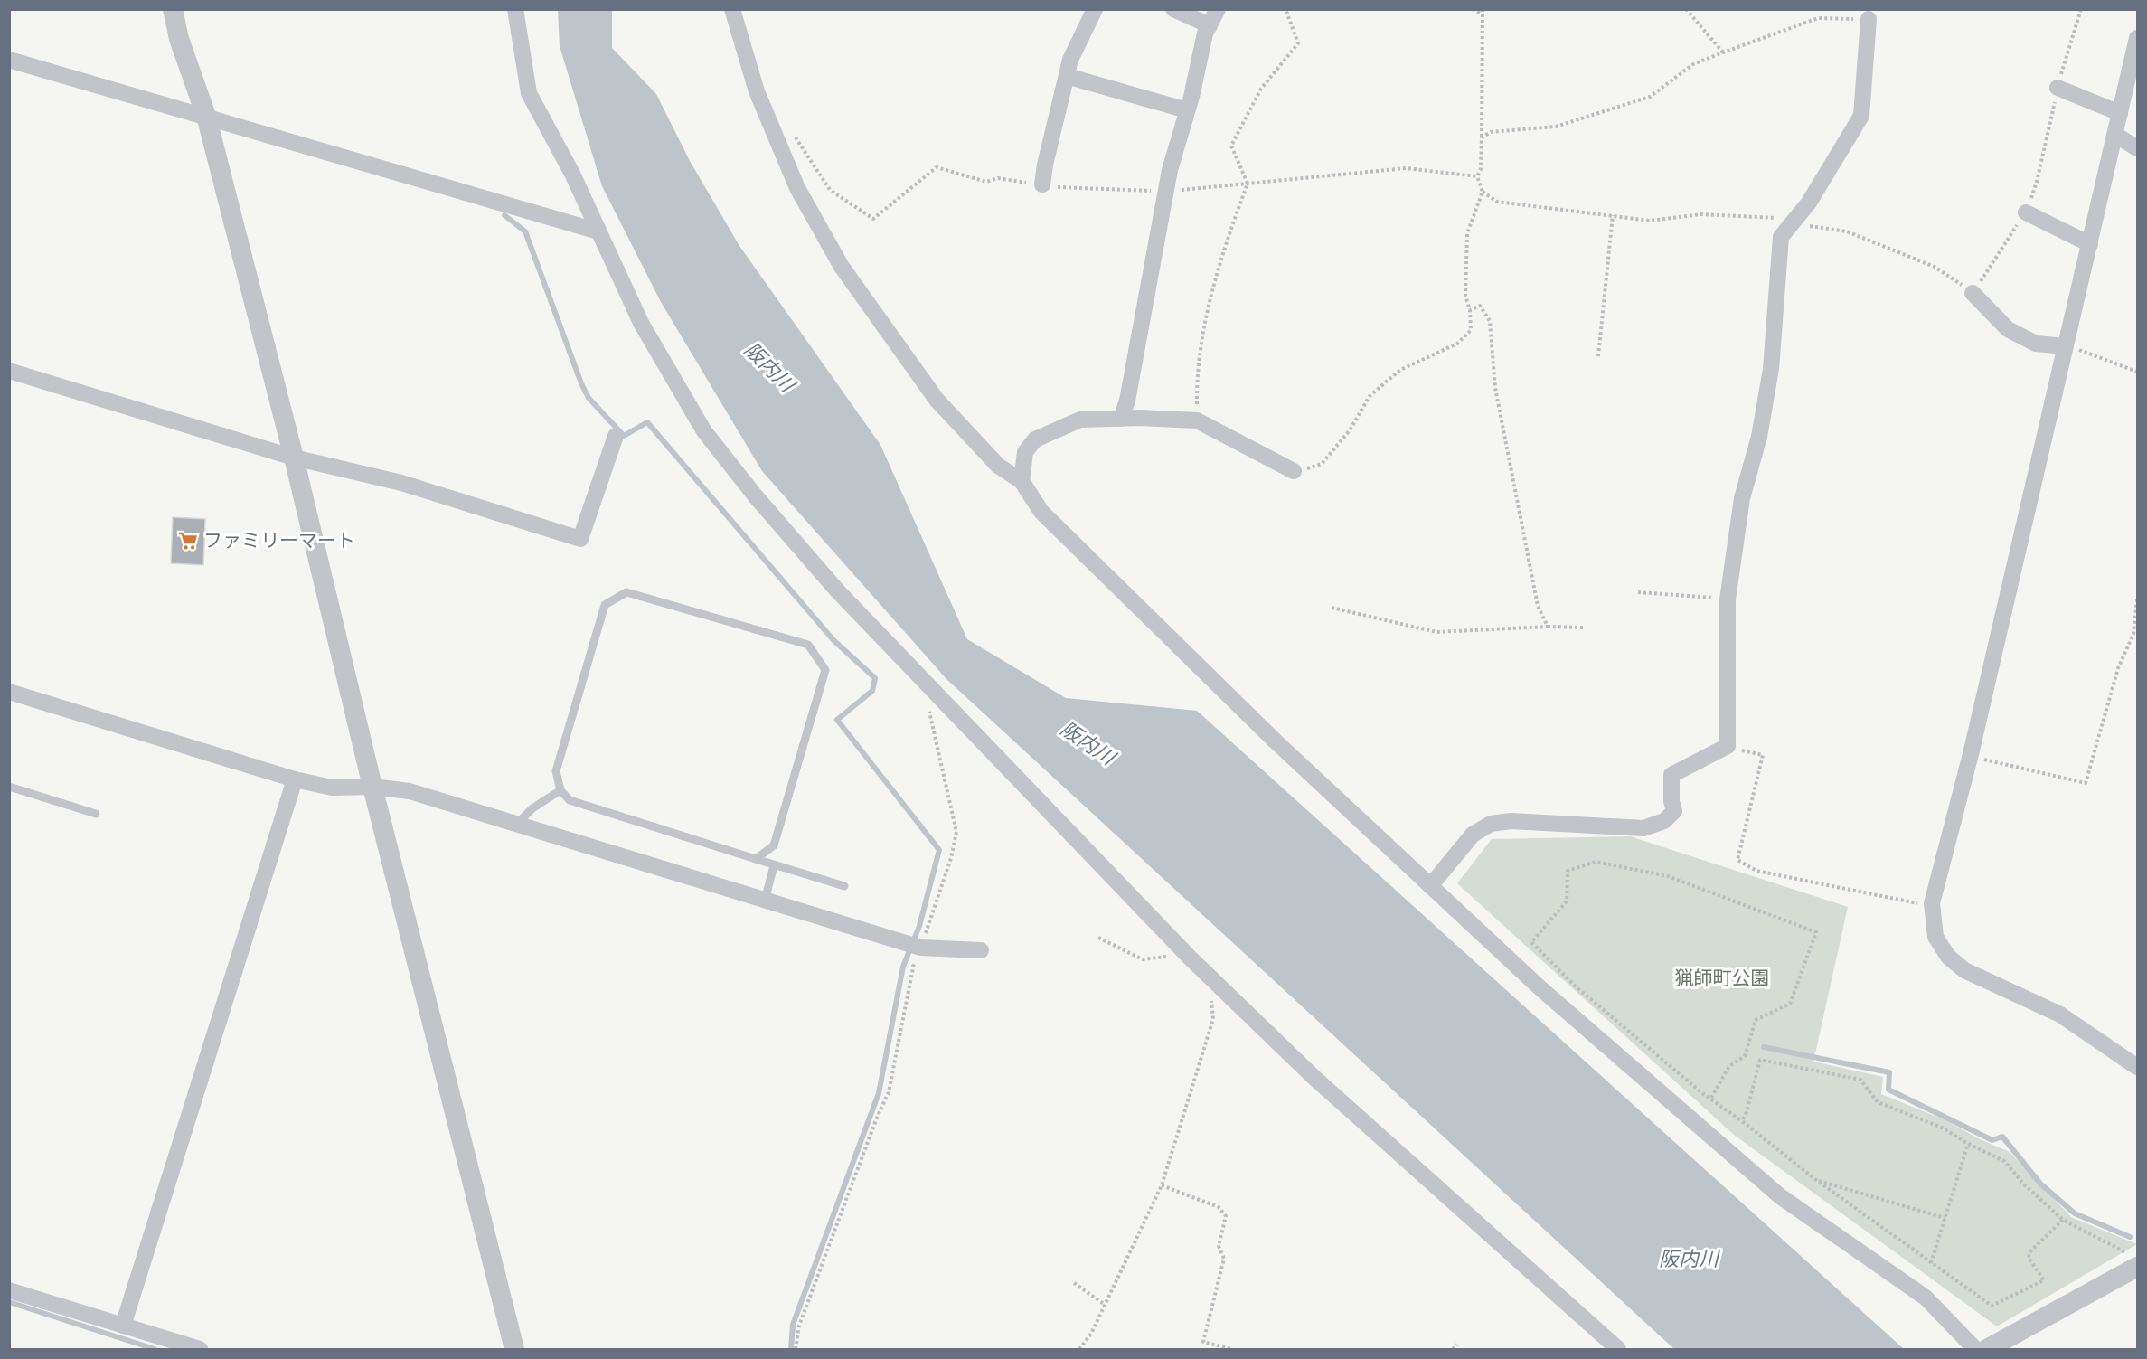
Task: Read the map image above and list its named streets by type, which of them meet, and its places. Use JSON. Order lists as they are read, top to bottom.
{
  "water": ["阪内川"],
  "parks": ["猟師町公園"],
  "places": {
    "supermarket": ["ファミリーマート"]
  }
}
